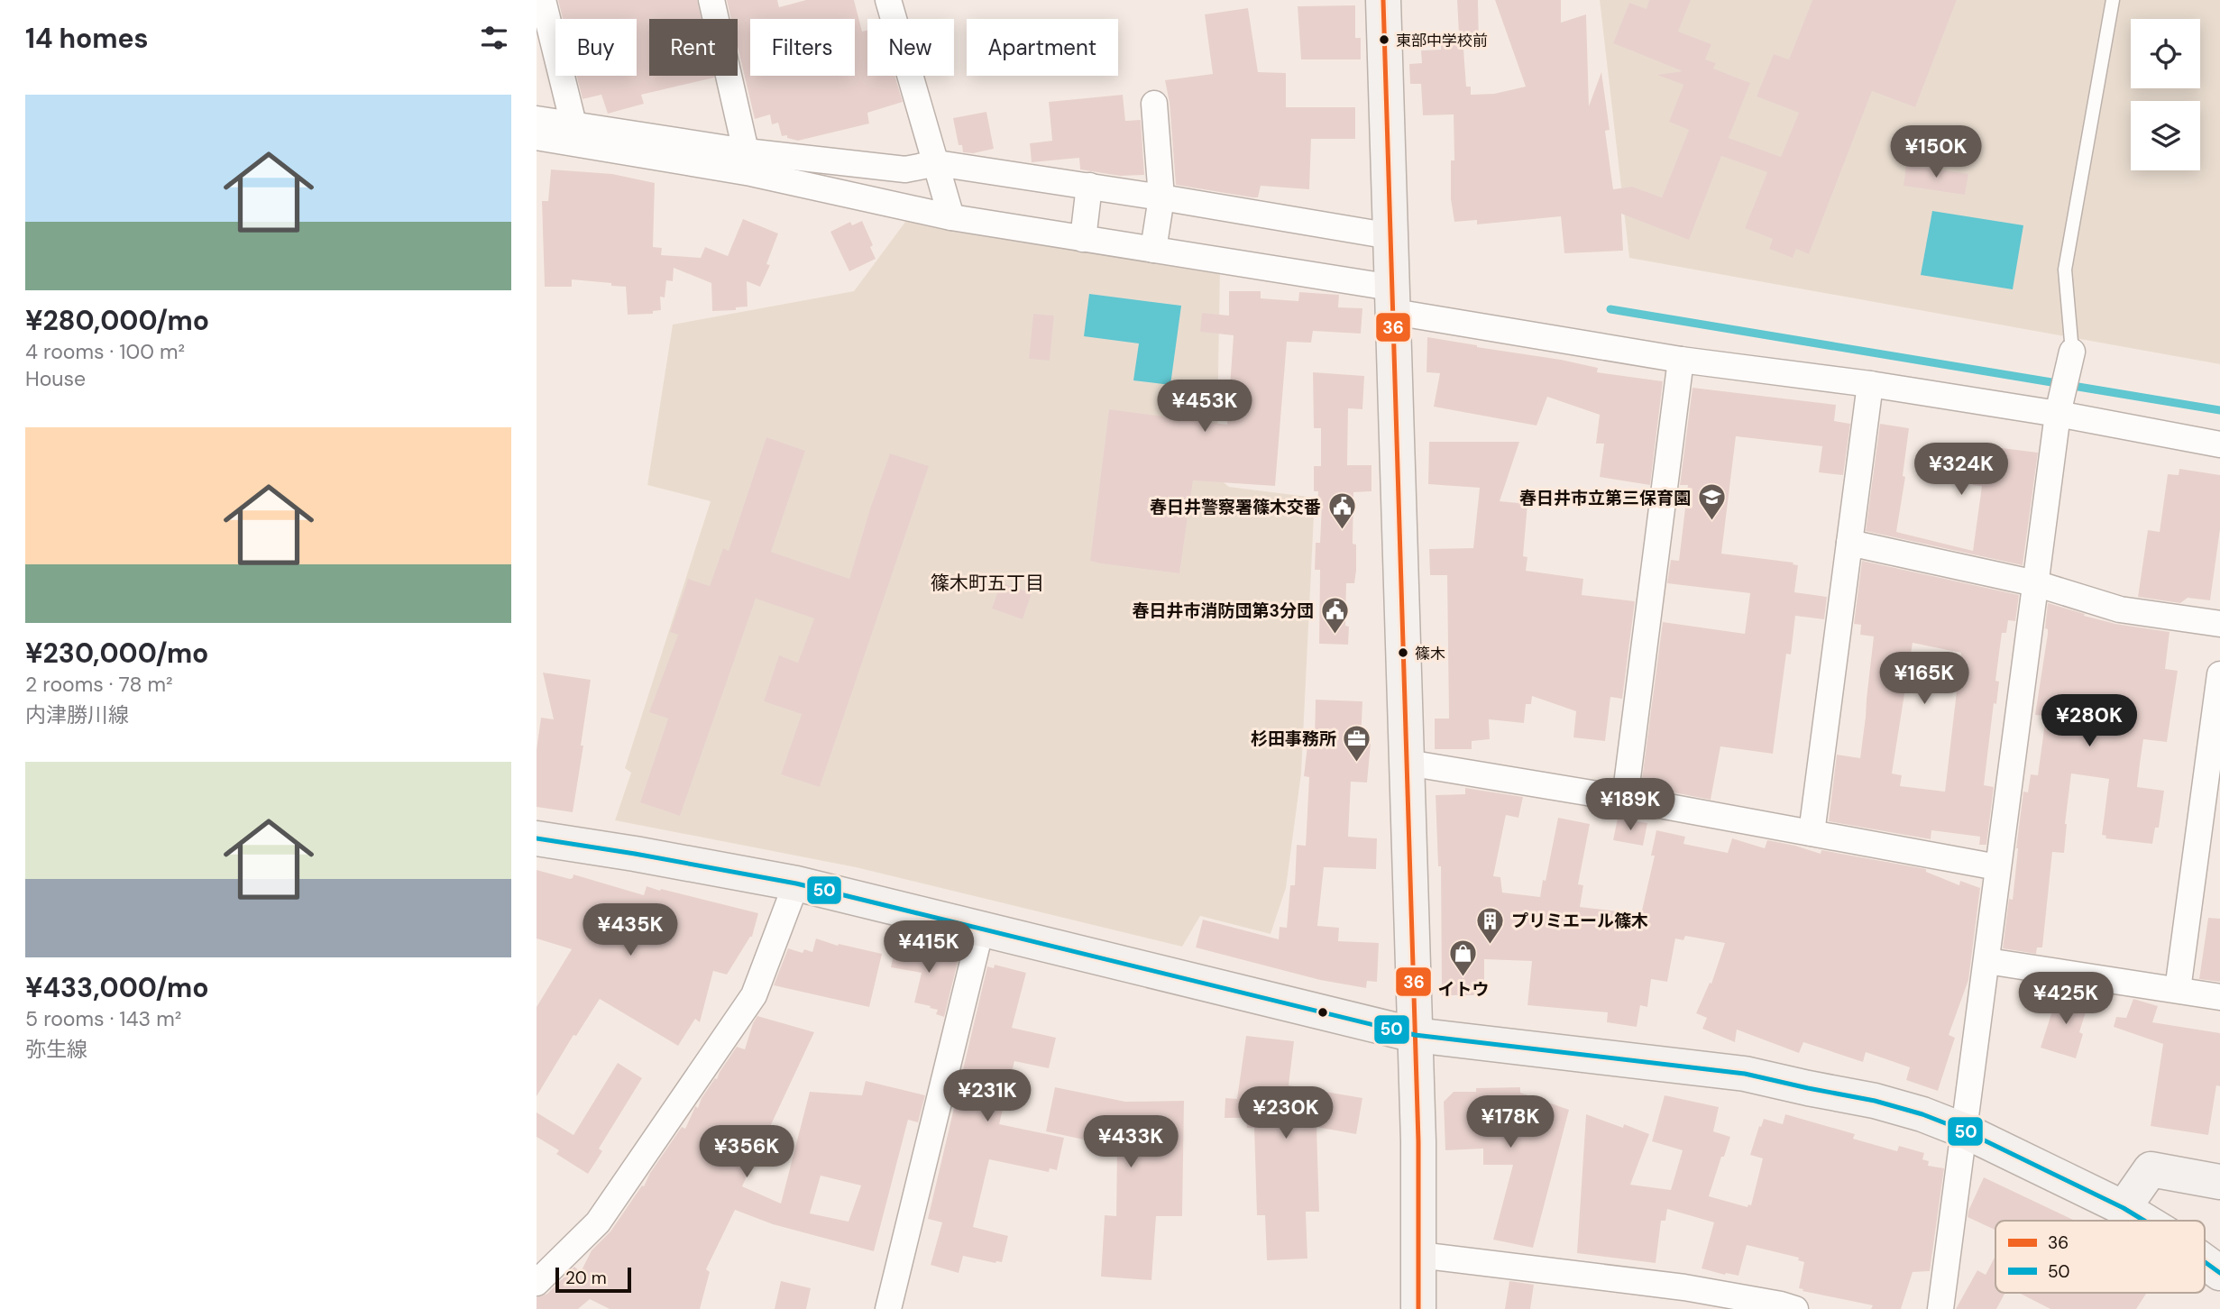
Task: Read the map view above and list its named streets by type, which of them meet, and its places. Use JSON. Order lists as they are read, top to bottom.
{
  "districts": ["篠木町五丁目"],
  "places": {
    "other": ["東部中学校前", "篠木"],
    "school or university": ["春日井市立第三保育園"],
    "public building": ["春日井警察署篠木交番", "春日井市消防団第3分団"],
    "office": ["杉田事務所"],
    "building": ["プリミエール篠木"],
    "shop": ["イトウ"]
  },
  "lines": ["transit line 36", "transit line 50"],
  "legend": ["36", "50"],
  "scale_bar": "20 m",
  "page": {
    "heading": "14 homes",
    "chip": [
      "Buy",
      "Rent",
      "Filters",
      "New",
      "Apartment"
    ],
    "list": [
      {
        "name": "¥280,000/mo",
        "note": "4 rooms · 100 m² · House"
      },
      {
        "name": "¥230,000/mo",
        "note": "2 rooms · 78 m² · 内津勝川線"
      },
      {
        "name": "¥433,000/mo",
        "note": "5 rooms · 143 m² · 弥生線"
      }
    ],
    "price": [
      "¥150K",
      "¥453K",
      "¥324K",
      "¥165K",
      "¥280K",
      "¥189K",
      "¥435K",
      "¥415K",
      "¥425K",
      "¥231K",
      "¥230K",
      "¥178K",
      "¥433K",
      "¥356K"
    ],
    "scale": "20 m"
  }
}
